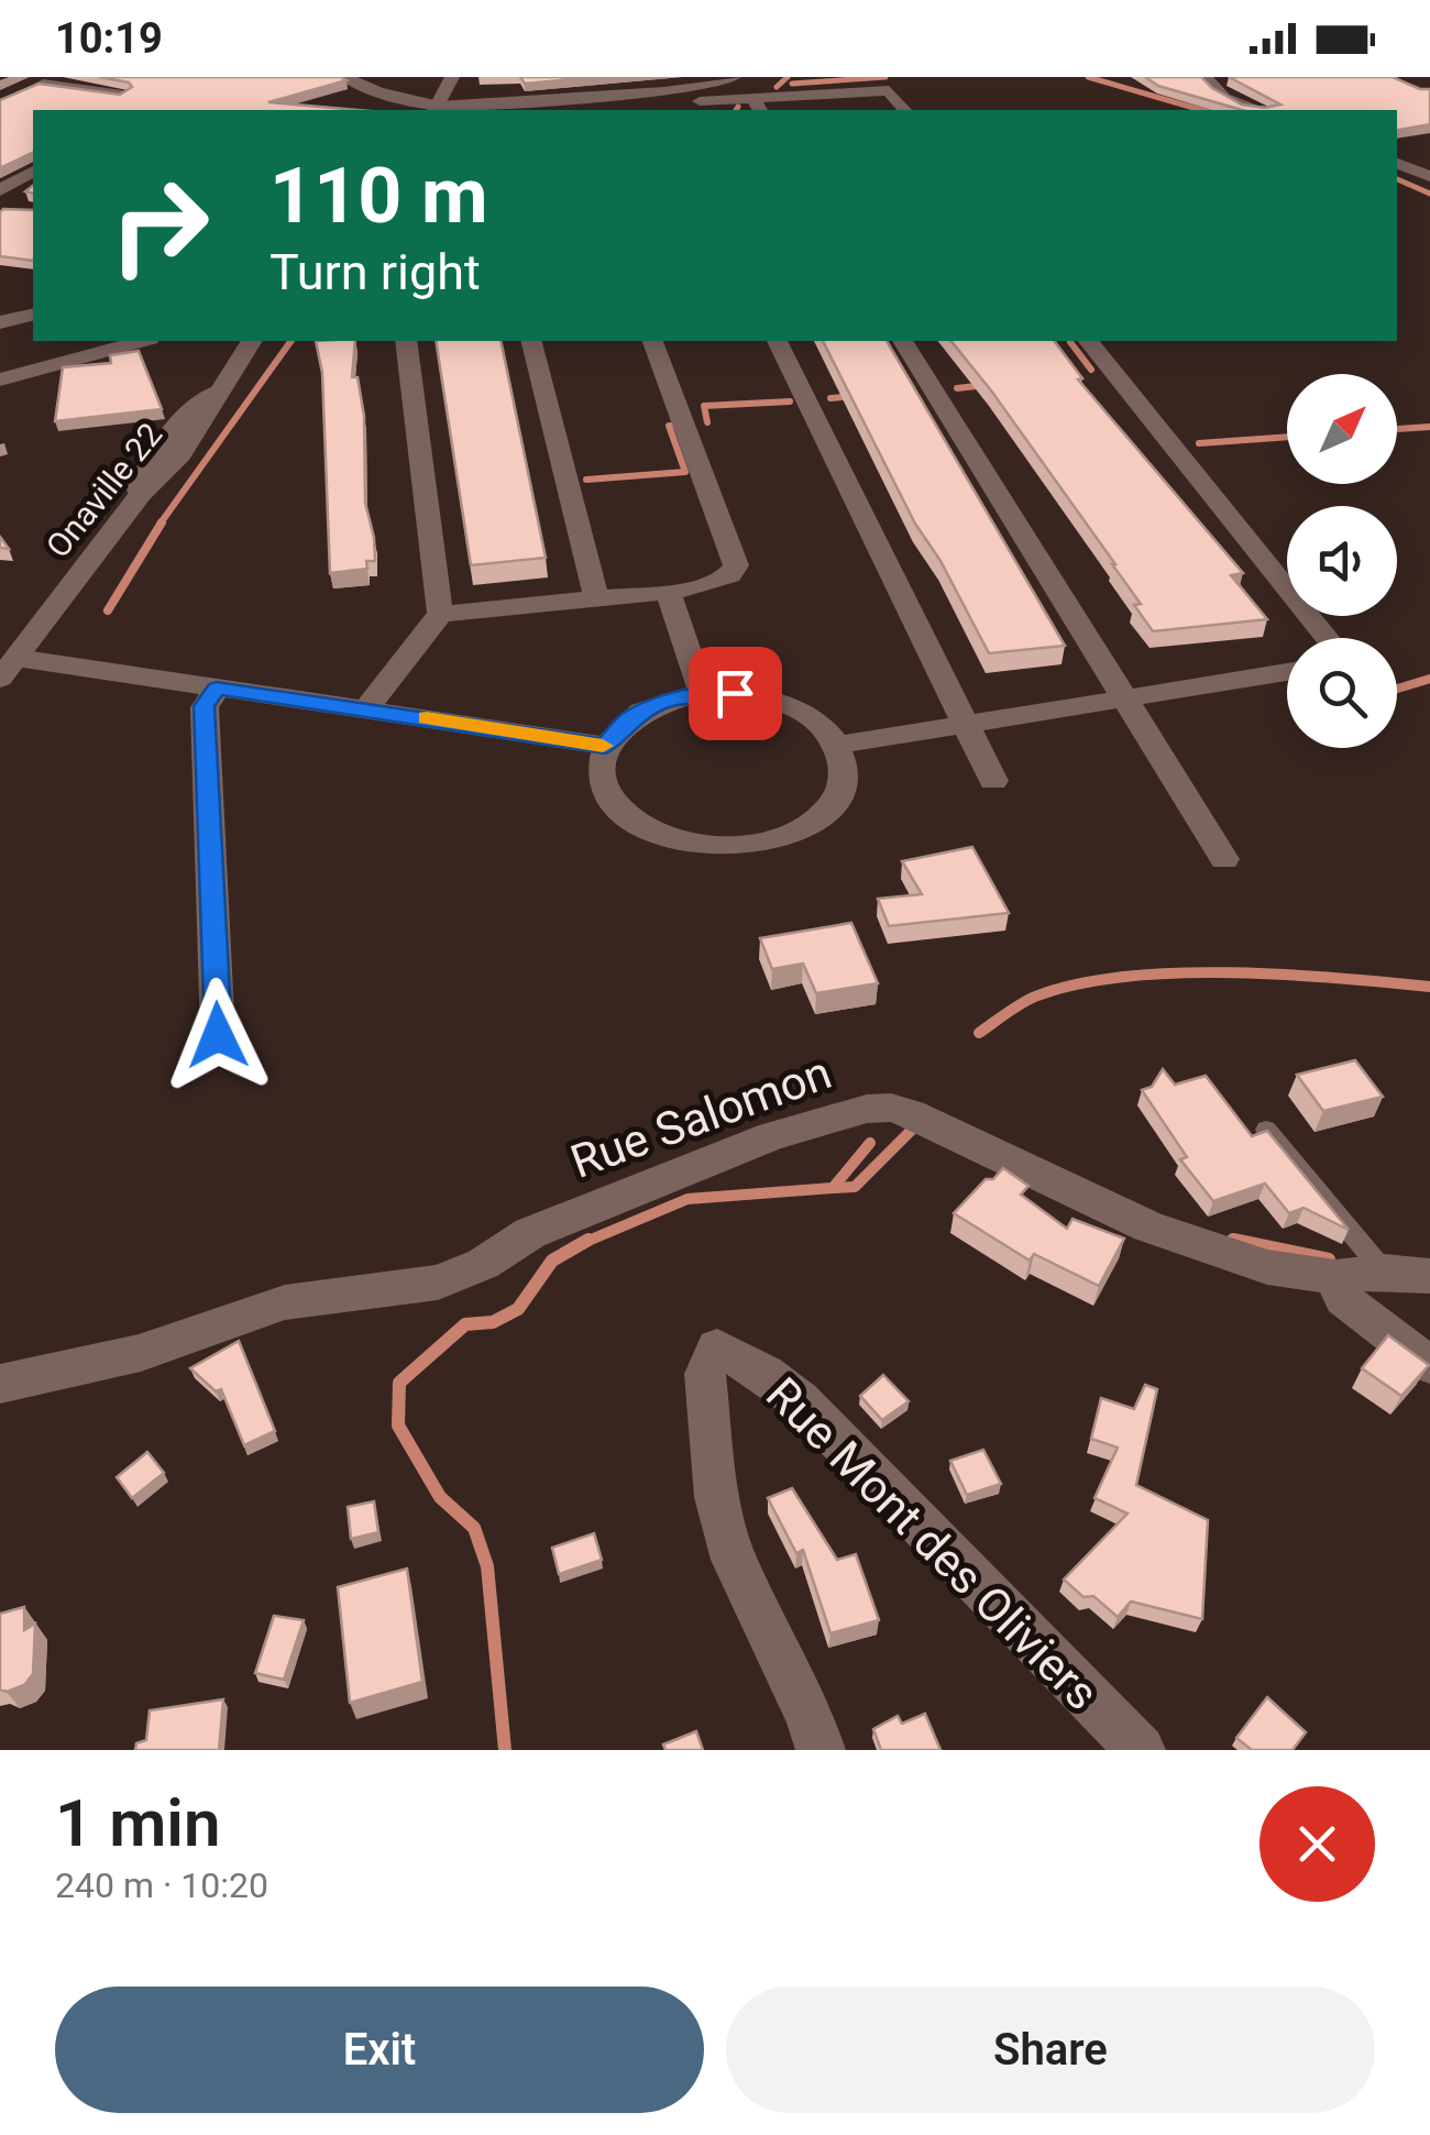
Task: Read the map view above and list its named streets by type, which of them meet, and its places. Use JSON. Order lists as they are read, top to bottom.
{
  "streets": {
    "street": ["Onaville 22", "Rue Salomon", "Rue Mont des Oliviers"]
  },
  "north": "top right",
  "page": {
    "status": "10:19",
    "turn": ["110 m", "Turn right"],
    "heading": ["1 min", "240 m · 10:20"],
    "buttons": ["Exit", "Share"]
  }
}
